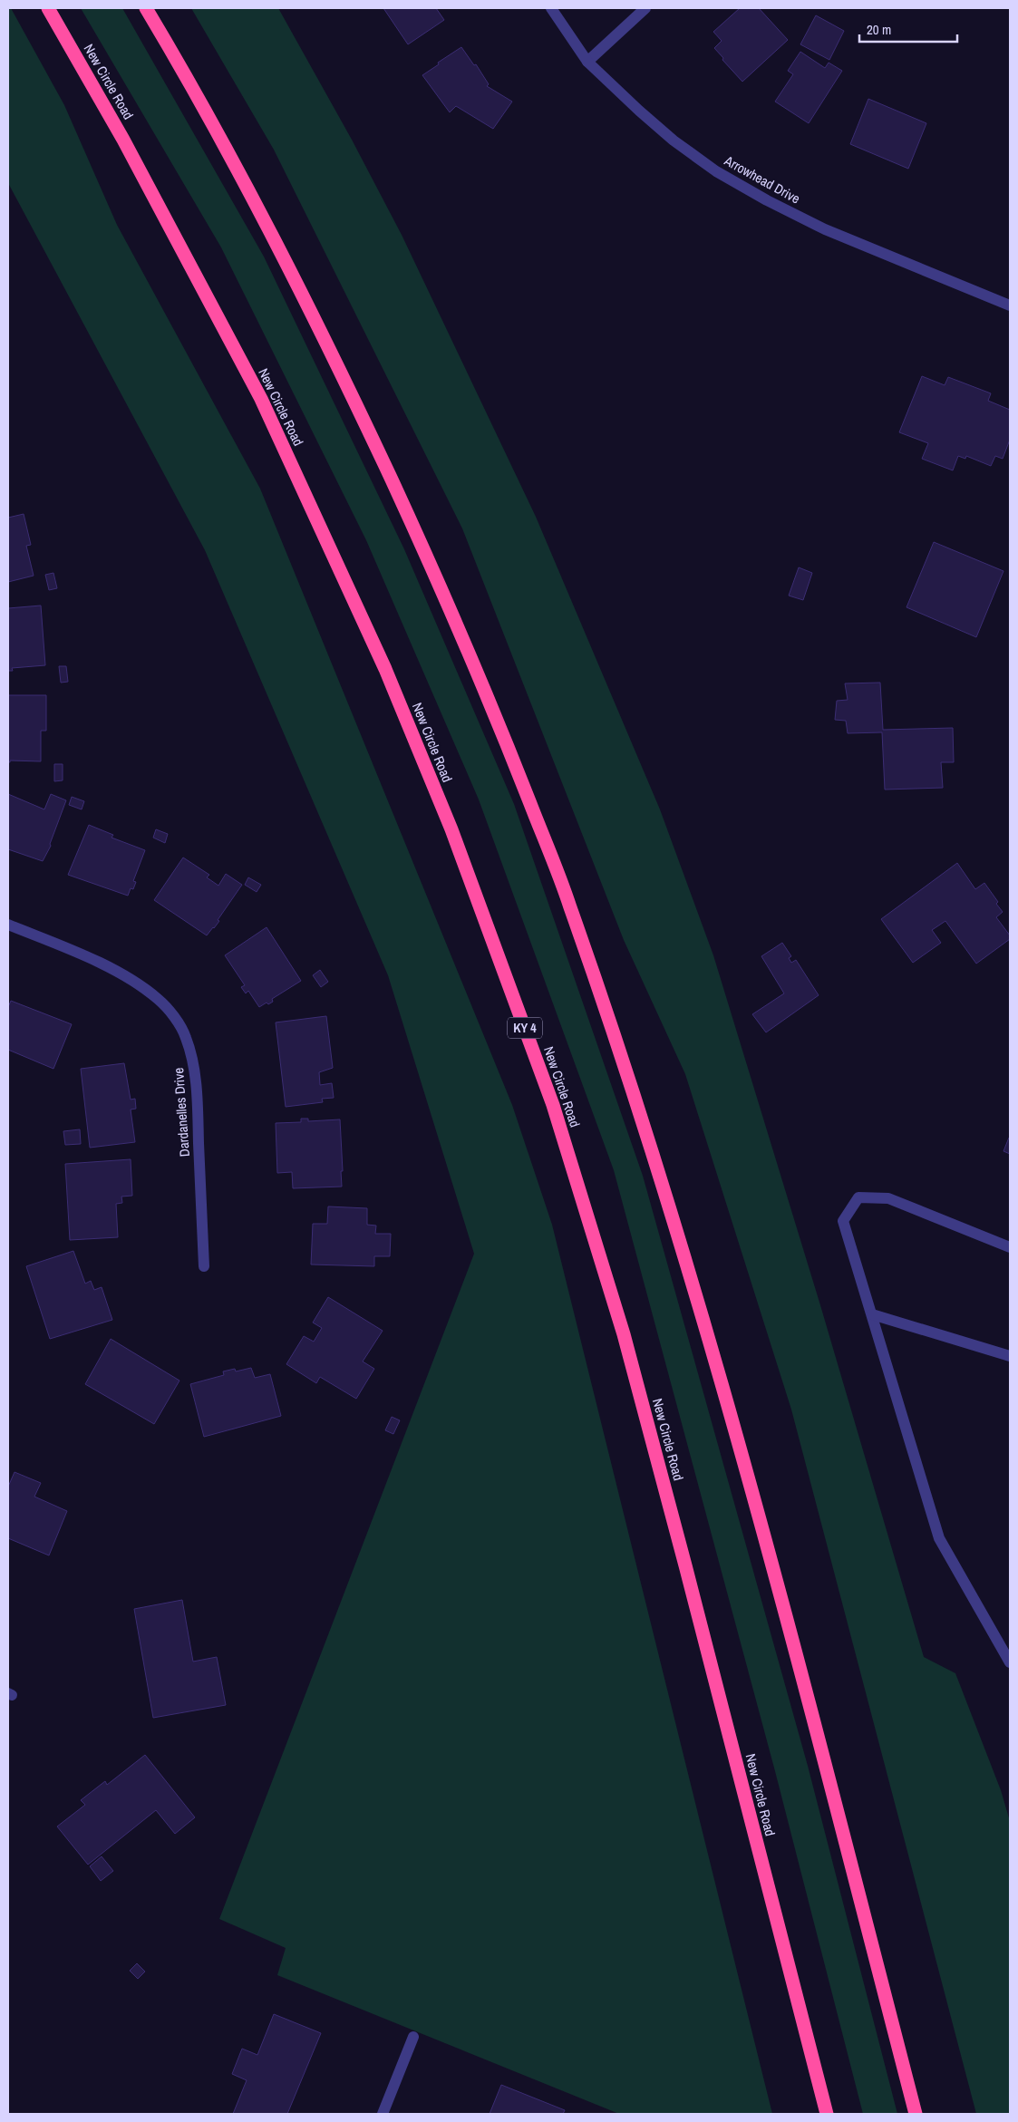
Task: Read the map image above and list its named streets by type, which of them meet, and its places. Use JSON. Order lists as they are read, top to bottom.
{
  "streets": {
    "highway": ["New Circle Road", "KY 4"],
    "street": ["Arrowhead Drive", "Dardanelles Drive"]
  },
  "scale_bar": "20 m"
}
